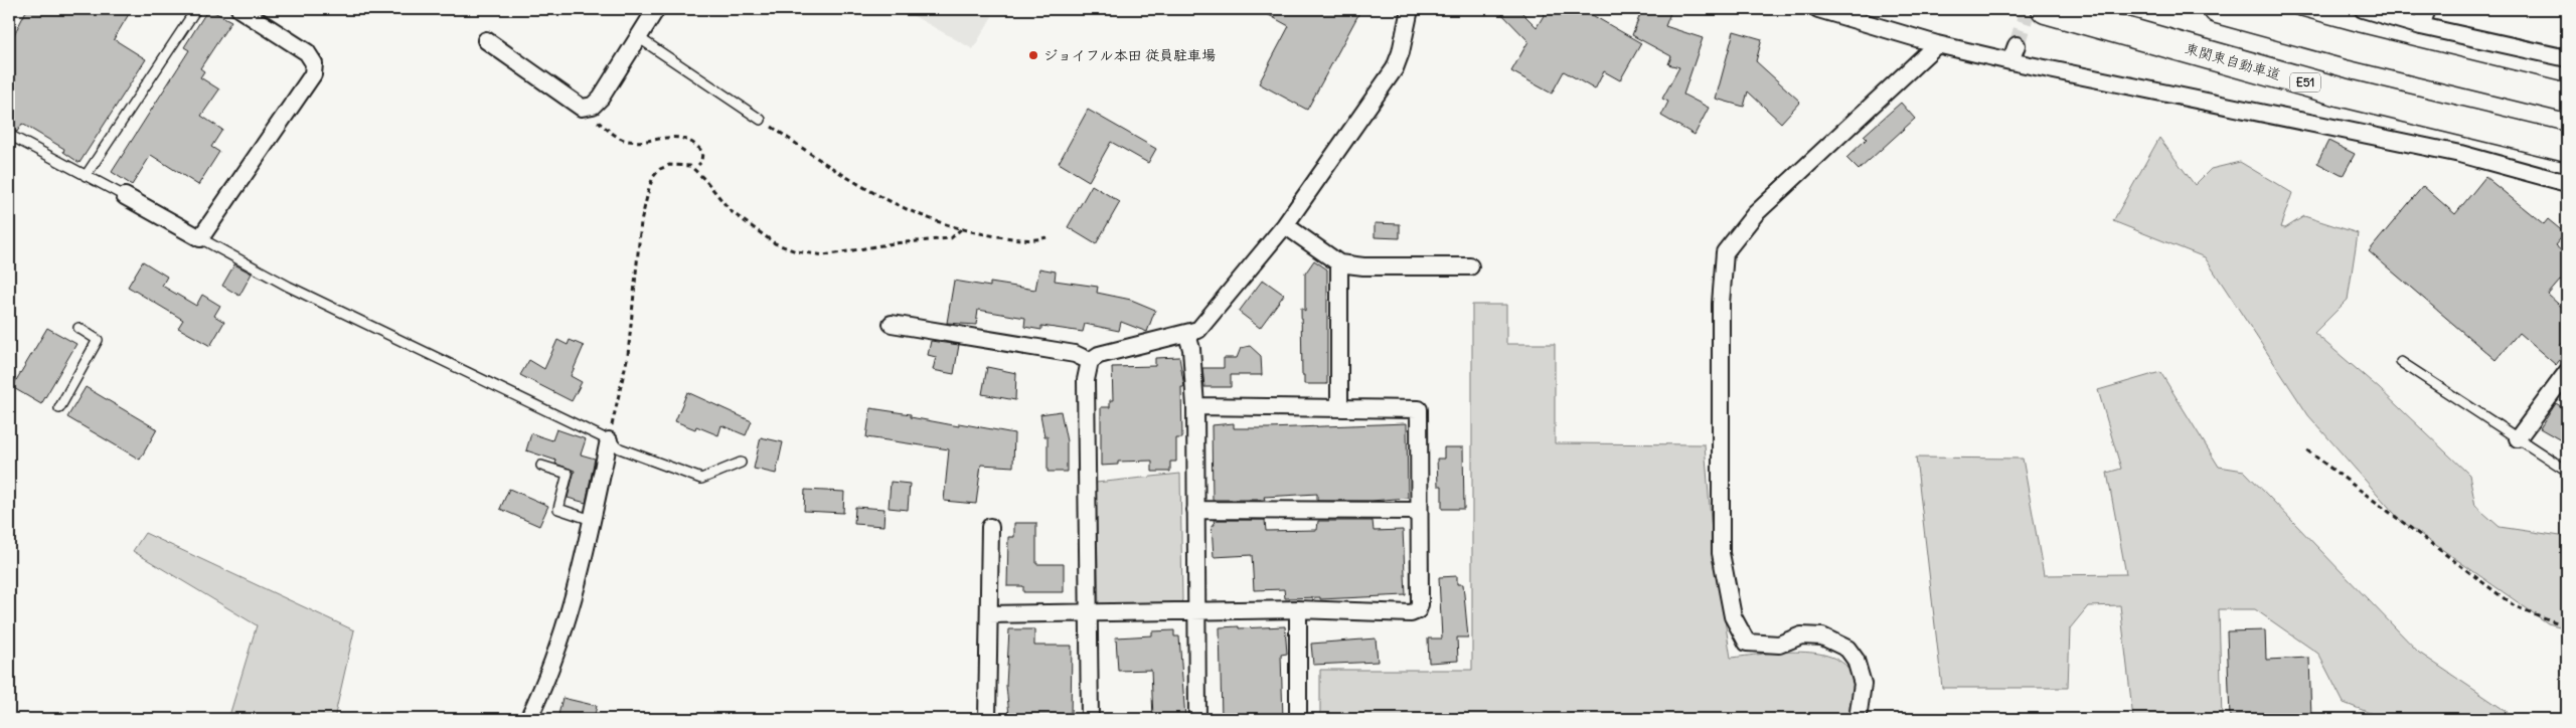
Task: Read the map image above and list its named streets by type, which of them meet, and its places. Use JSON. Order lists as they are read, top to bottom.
{
  "streets": {
    "highway": ["東関東自動車道", "E51"]
  },
  "places": ["ジョイフル本田 従員駐車場"]
}
